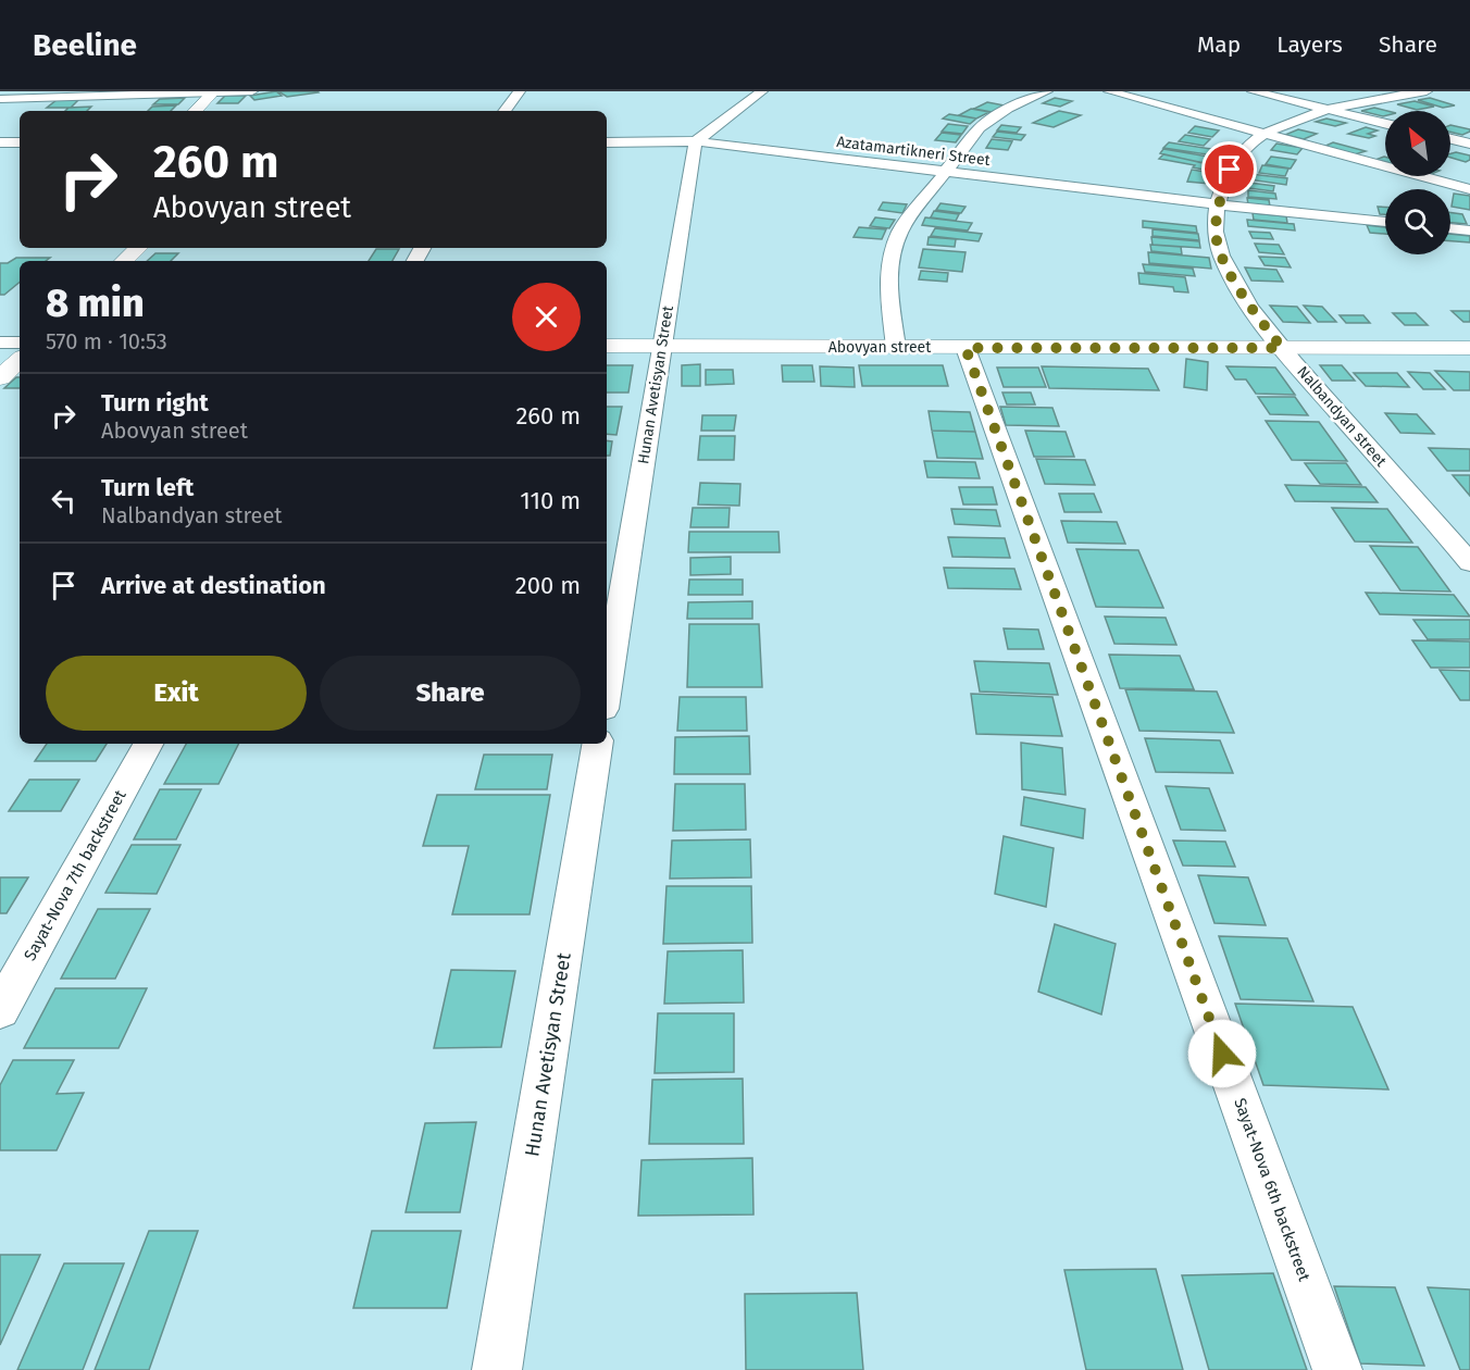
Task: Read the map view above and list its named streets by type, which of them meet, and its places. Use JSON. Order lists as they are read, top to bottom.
{
  "streets": {
    "main road": ["Abovyan street"],
    "street": [
      "Azatamartikneri Street",
      "Hunan Avetisyan Street",
      "Nalbandyan street",
      "Sayat-Nova 7th backstreet",
      "Sayat-Nova 6th backstreet"
    ]
  },
  "crossings": [
    ["Azatamartikneri Street", "Hunan Avetisyan Street"],
    ["Azatamartikneri Street", "Nalbandyan street"],
    ["Abovyan street", "Hunan Avetisyan Street"],
    ["Abovyan street", "Nalbandyan street"],
    ["Abovyan street", "Sayat-Nova 6th backstreet"]
  ],
  "north": "top left",
  "page": {
    "header": "Beeline",
    "nav": ["Map", "Layers", "Share"],
    "turn": ["260 m", "Abovyan street"],
    "heading": ["8 min", "570 m · 10:53"],
    "list": [
      {
        "name": "Turn right",
        "note": "Abovyan street",
        "value": "260 m"
      },
      {
        "name": "Turn left",
        "note": "Nalbandyan street",
        "value": "110 m"
      },
      {
        "name": "Arrive at destination",
        "value": "200 m"
      }
    ],
    "buttons": ["Exit", "Share"]
  }
}
